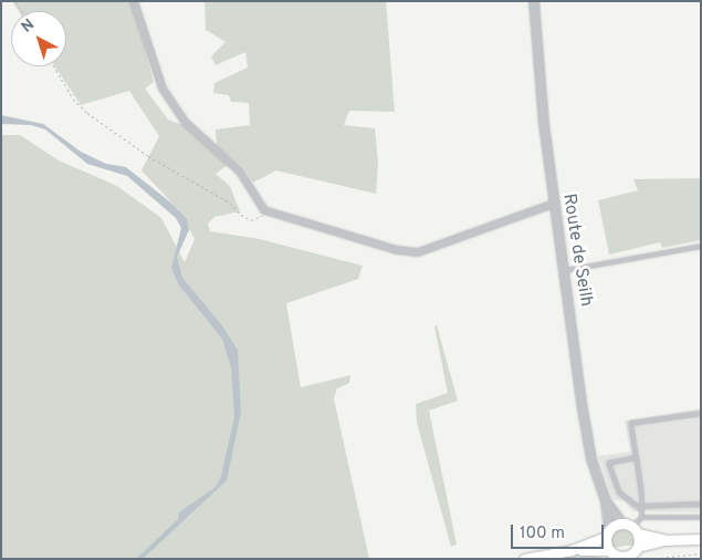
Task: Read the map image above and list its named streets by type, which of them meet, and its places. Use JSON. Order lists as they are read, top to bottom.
{
  "streets": {
    "street": ["Route de Seilh"]
  },
  "scale_bar": "100 m",
  "north": "top left"
}
